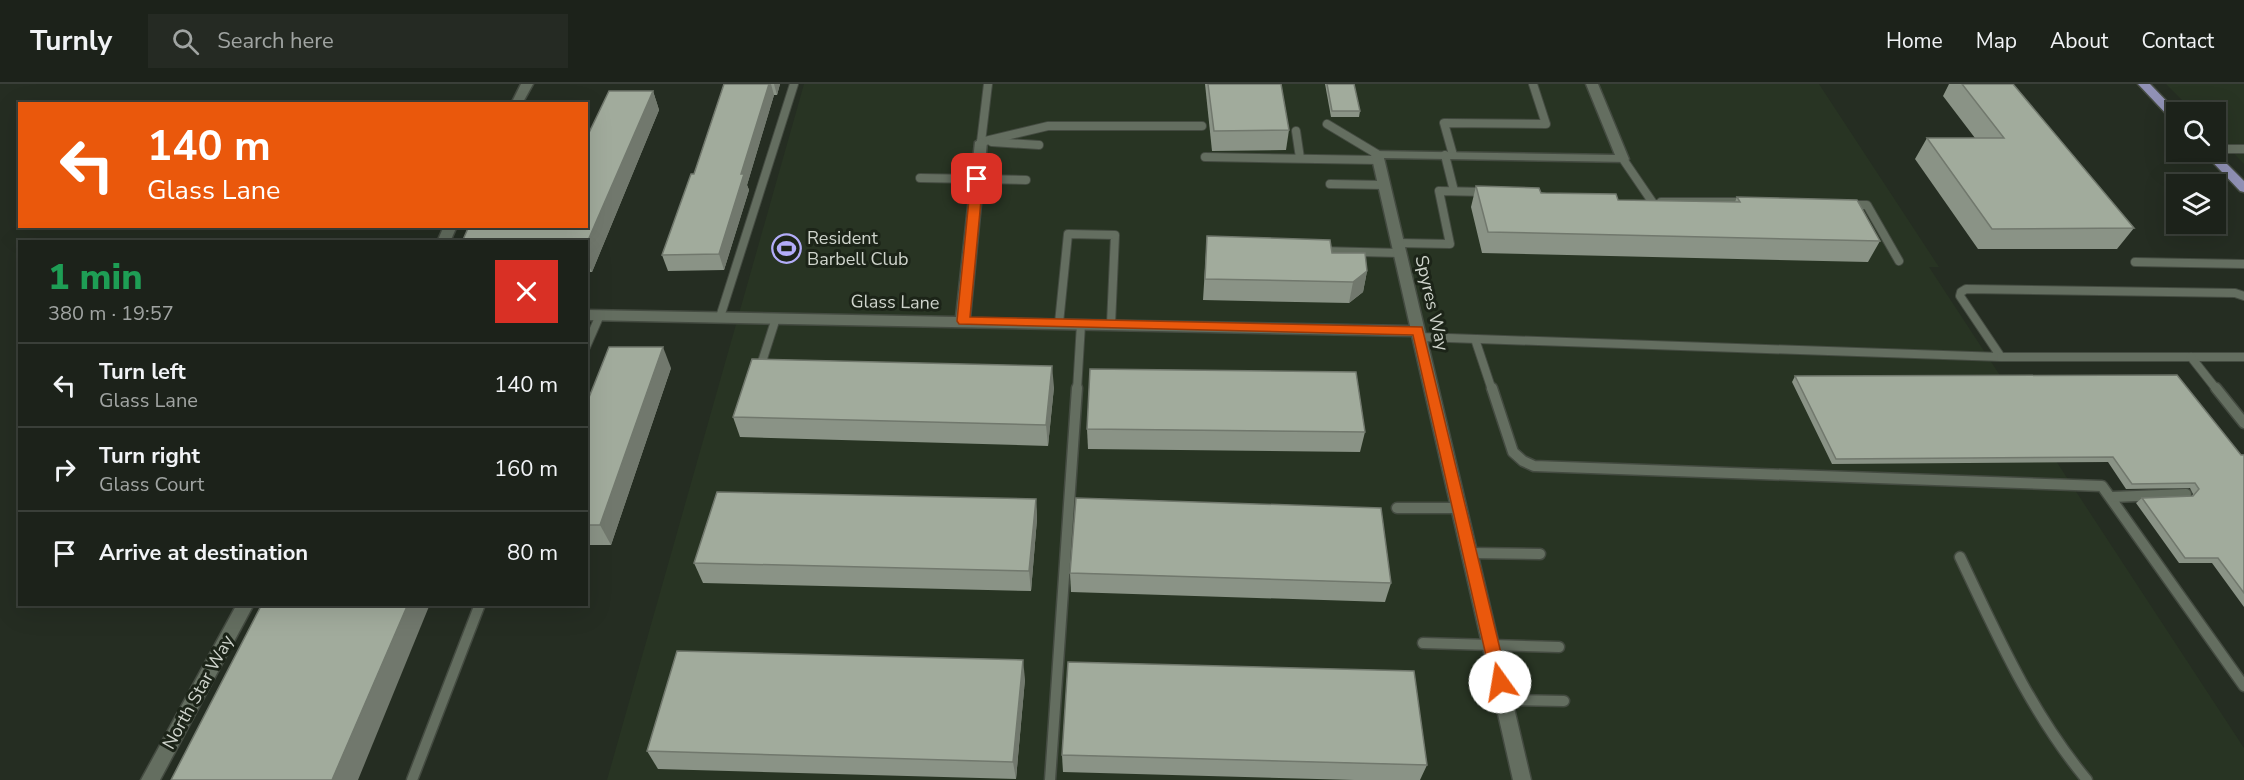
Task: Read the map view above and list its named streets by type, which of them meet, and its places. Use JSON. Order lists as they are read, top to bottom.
{
  "streets": {
    "street": ["Glass Lane", "Spyres Way", "North Star Way"]
  },
  "crossings": [
    ["Glass Lane", "Spyres Way"]
  ],
  "places": {
    "sports": ["Resident Barbell Club"]
  },
  "page": {
    "header": "Turnly",
    "search": "Search here",
    "nav": [
      "Home",
      "Map",
      "About",
      "Contact"
    ],
    "turn": ["140 m", "Glass Lane"],
    "heading": ["1 min", "380 m · 19:57"],
    "list": [
      {
        "name": "Turn left",
        "note": "Glass Lane",
        "value": "140 m"
      },
      {
        "name": "Turn right",
        "note": "Glass Court",
        "value": "160 m"
      },
      {
        "name": "Arrive at destination",
        "value": "80 m"
      }
    ]
  }
}
